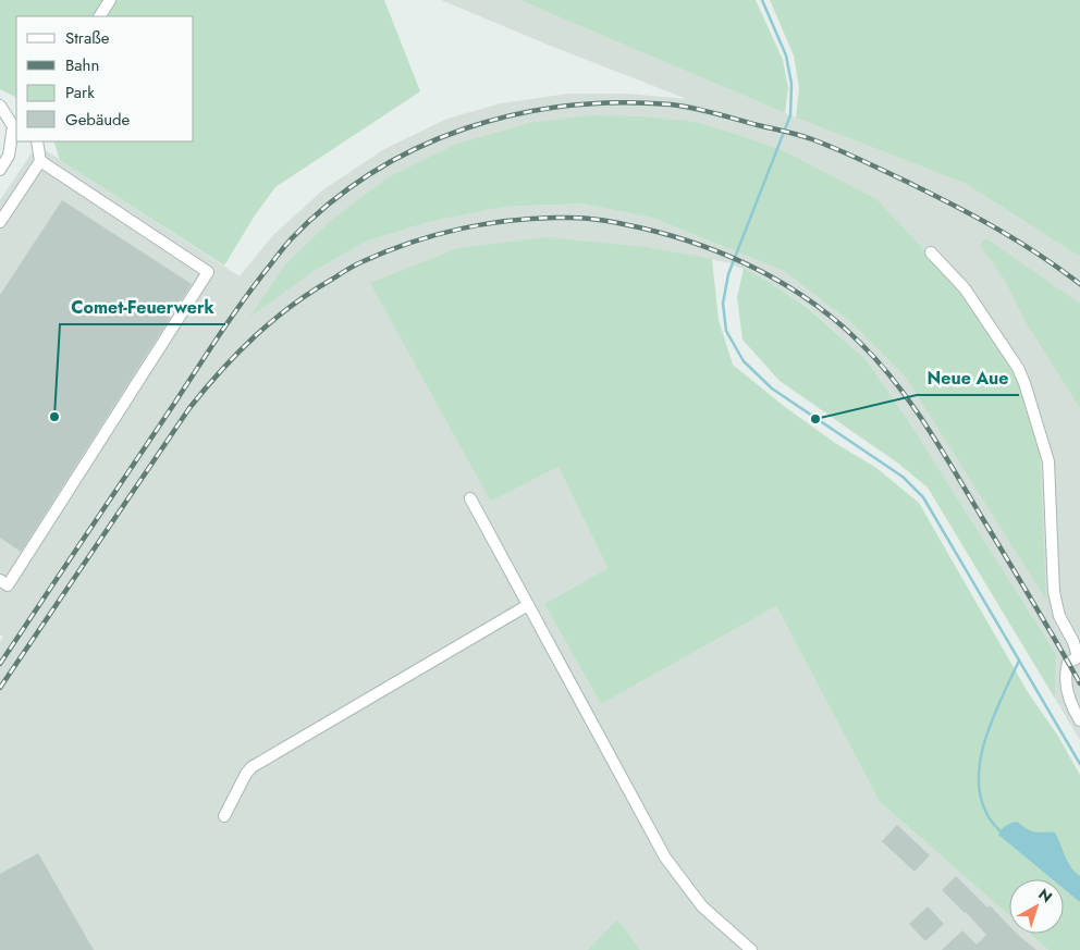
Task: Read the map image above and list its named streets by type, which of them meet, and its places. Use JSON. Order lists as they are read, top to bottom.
{
  "places": ["Comet-Feuerwerk", "Neue Aue"],
  "legend": [
    "Straße",
    "Bahn",
    "Park",
    "Gebäude"
  ],
  "north": "top right"
}
